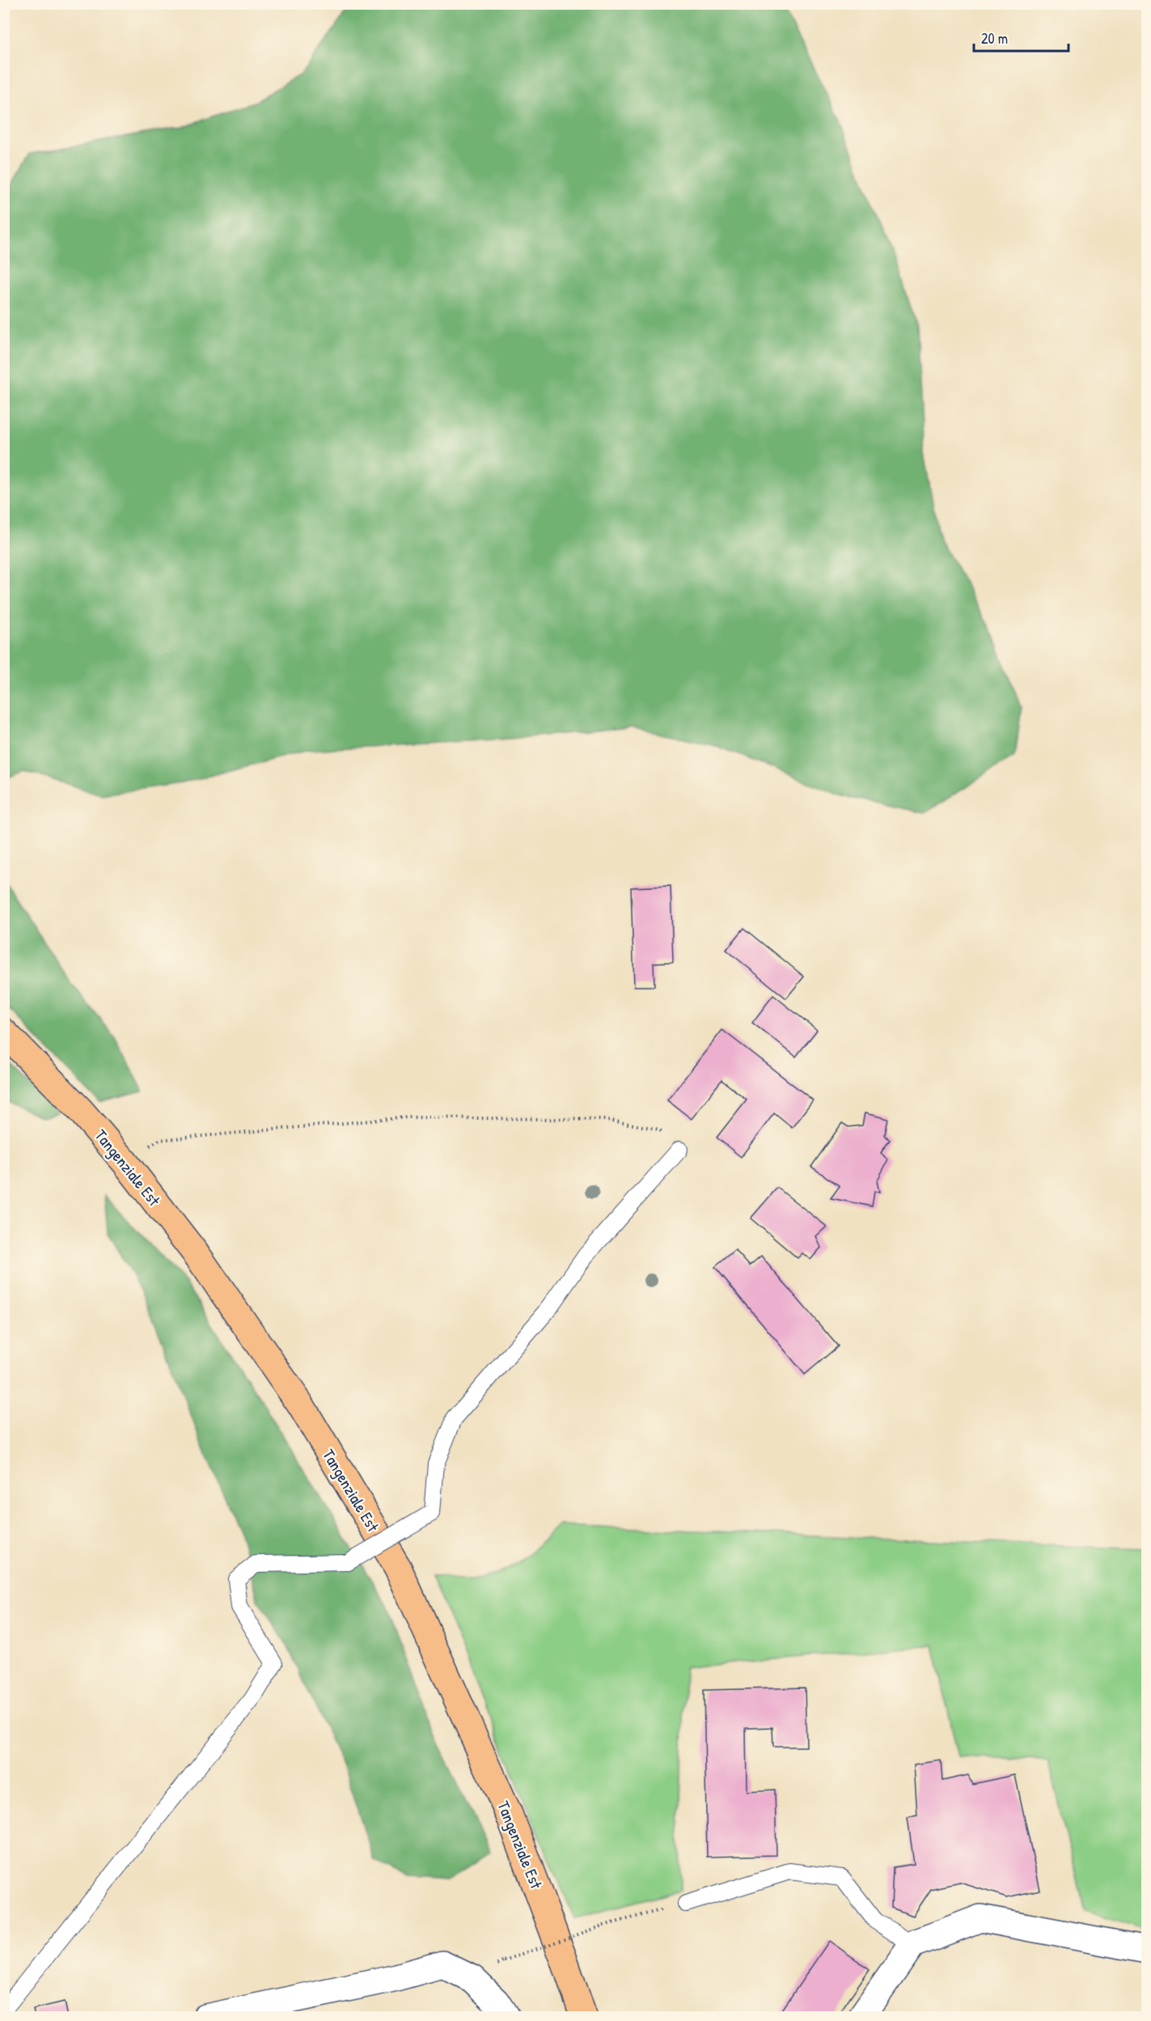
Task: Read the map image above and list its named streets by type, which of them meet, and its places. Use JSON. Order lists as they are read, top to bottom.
{
  "streets": {
    "main road": ["Tangenziale Est"]
  },
  "scale_bar": "20 m"
}
